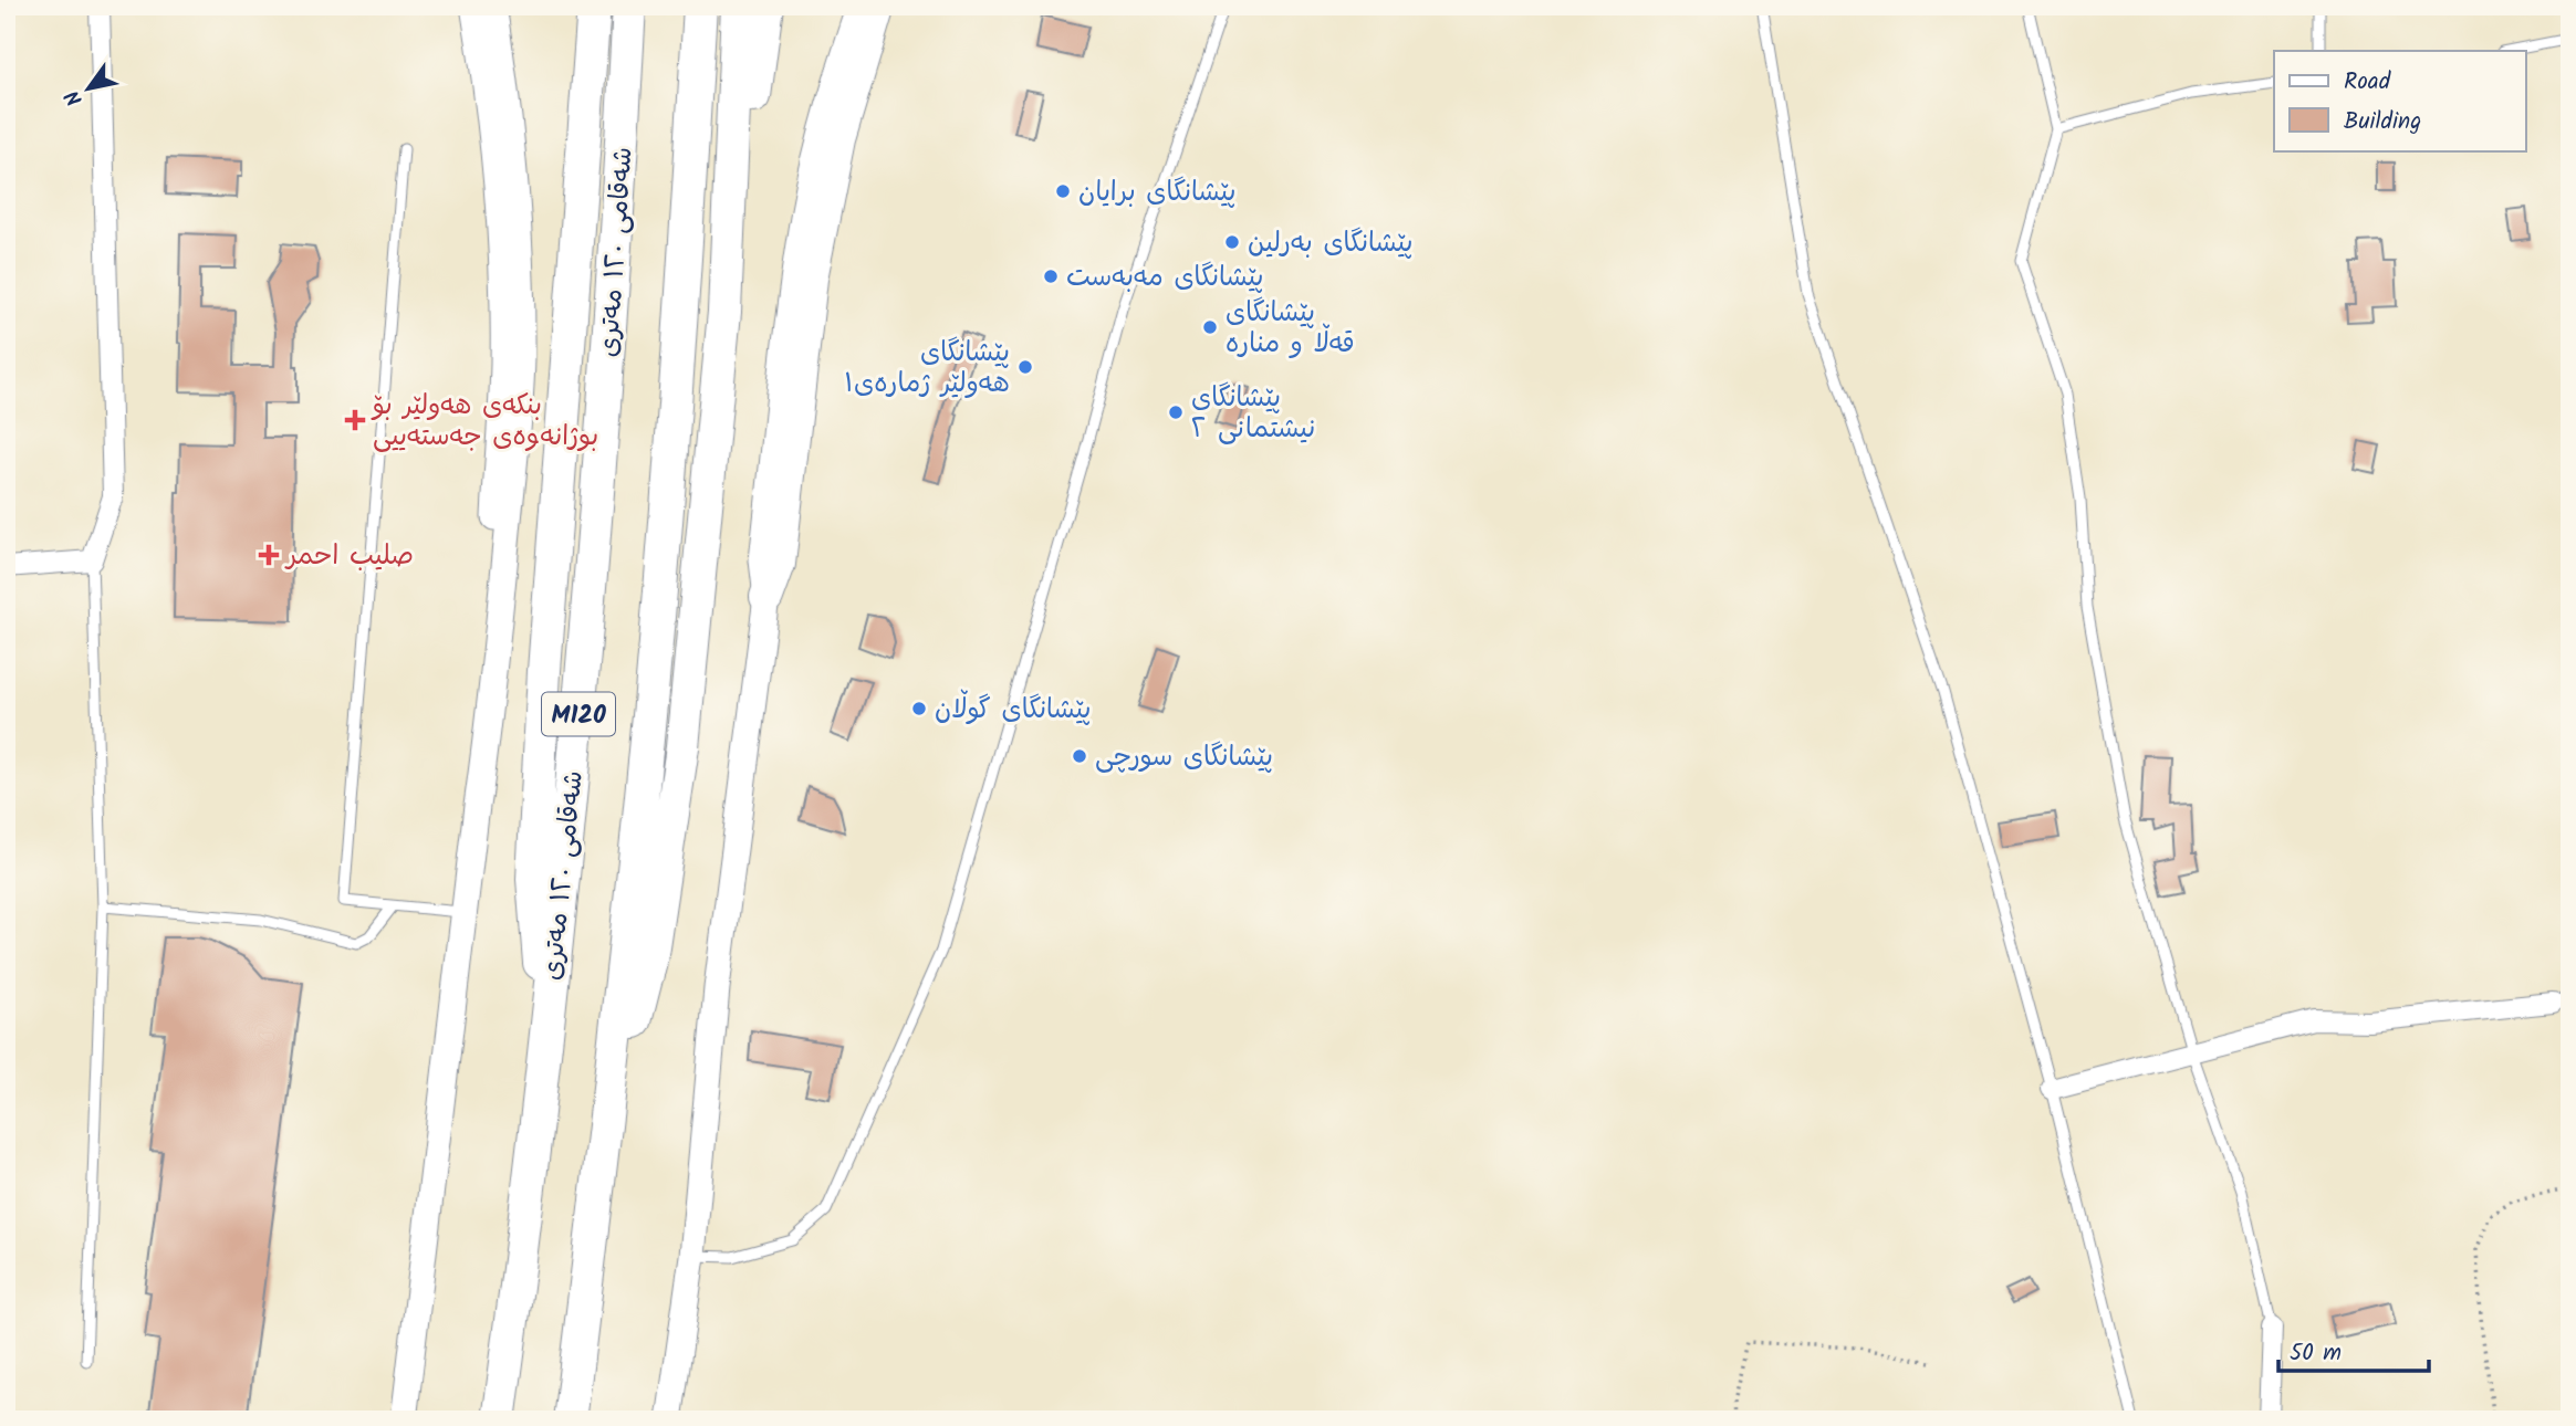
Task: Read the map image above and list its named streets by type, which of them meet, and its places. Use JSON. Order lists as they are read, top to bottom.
{
  "streets": {
    "highway": ["شەقامی ١٢٠ مەتری", "M120"]
  },
  "places": {
    "other": [
      "پێشانگای برایان",
      "پێشانگای بەرلین",
      "پێشانگای مەبەست",
      "پێشانگای قەڵا و منارە",
      "پێشانگای هەولێر ژمارەی١",
      "پێشانگای نیشتمانی ٢",
      "پێشانگای گوڵان",
      "پێشانگای سورچی"
    ],
    "health": ["بنکەی هەولێر بۆ بوژانەوەی جەستەییی", "صلیب احمر"]
  },
  "legend": ["Road", "Building"],
  "scale_bar": "50 m",
  "north": "bottom left"
}
